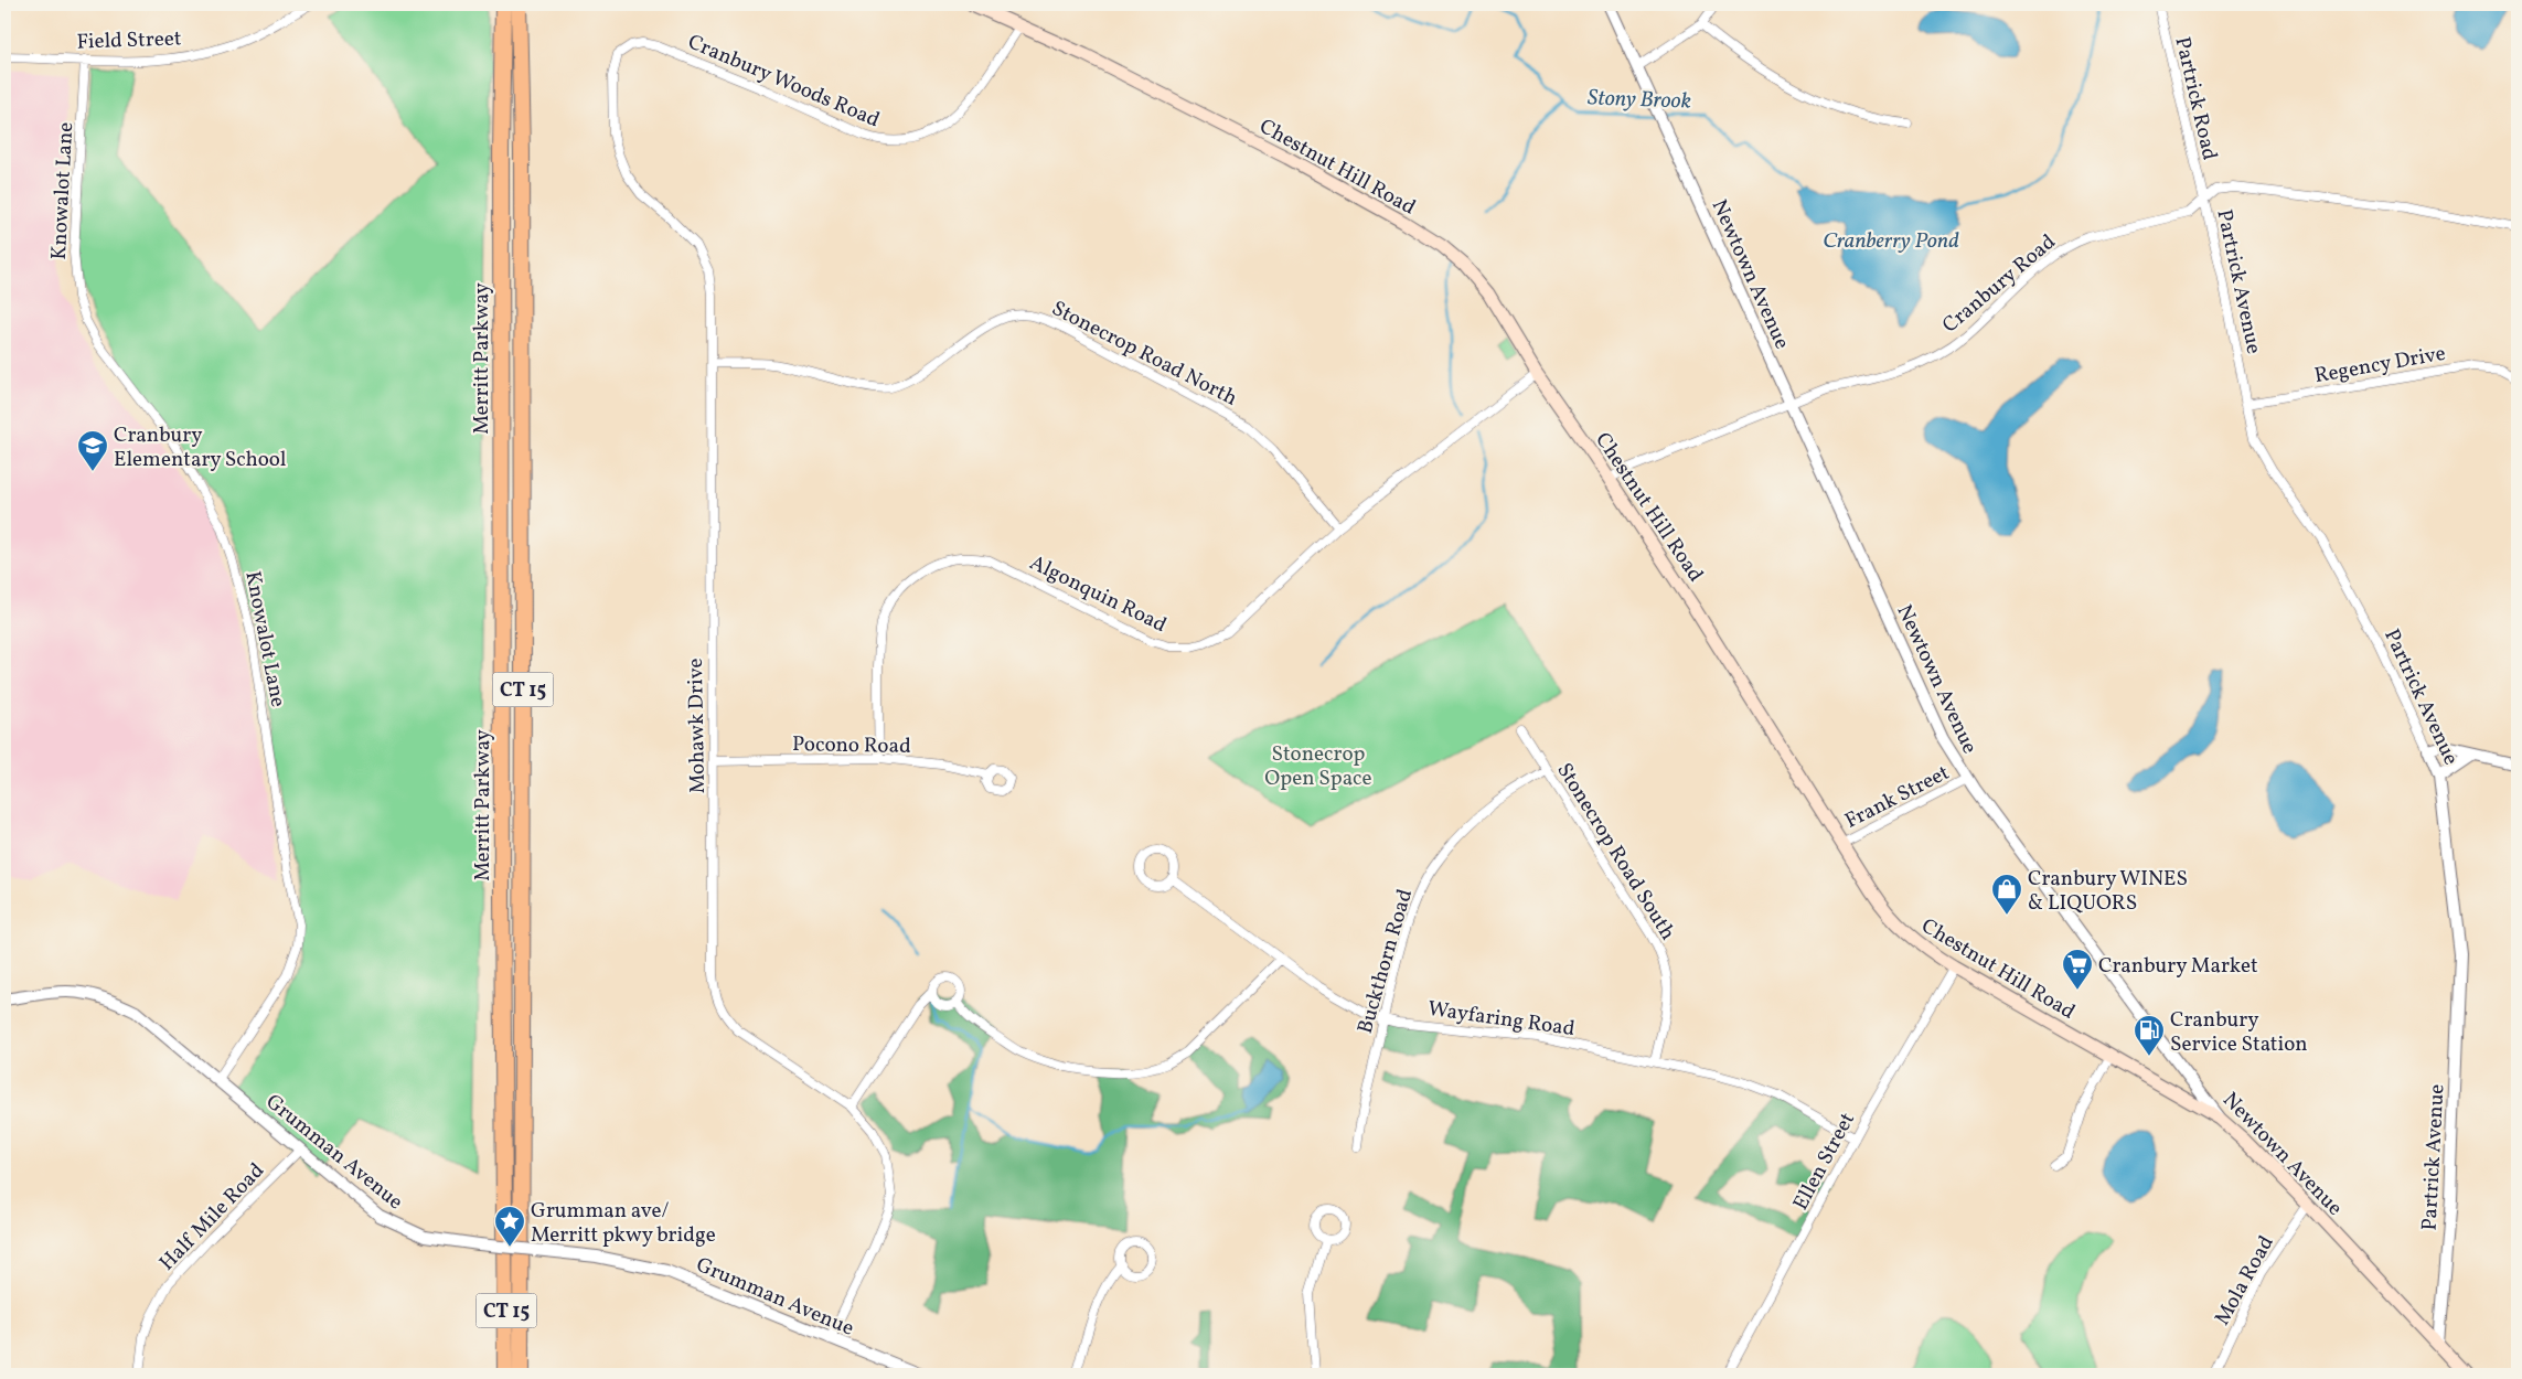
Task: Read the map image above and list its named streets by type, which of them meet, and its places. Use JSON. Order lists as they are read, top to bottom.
{
  "streets": {
    "highway": ["Merritt Parkway", "CT 15"],
    "main road": ["Chestnut Hill Road", "Newtown Avenue"],
    "street": [
      "Field Street",
      "Cranbury Woods Road",
      "Partrick Road",
      "Knowalot Lane",
      "Partrick Avenue",
      "Cranbury Road",
      "Stonecrop Road North",
      "Regency Drive",
      "Algonquin Road",
      "Mohawk Drive",
      "Pocono Road",
      "Frank Street",
      "Stonecrop Road South",
      "Buckthorn Road",
      "Wayfaring Road",
      "Grumman Avenue",
      "Ellen Street",
      "Half Mile Road",
      "Mola Road"
    ]
  },
  "crossings": [
    ["Field Street", "Knowalot Lane"],
    ["Cranbury Woods Road", "Chestnut Hill Road"],
    ["Cranbury Woods Road", "Mohawk Drive"],
    ["Partrick Road", "Partrick Avenue"],
    ["Partrick Road", "Cranbury Road"],
    ["Chestnut Hill Road", "Newtown Avenue"],
    ["Chestnut Hill Road", "Cranbury Road"],
    ["Chestnut Hill Road", "Algonquin Road"],
    ["Chestnut Hill Road", "Frank Street"],
    ["Chestnut Hill Road", "Ellen Street"],
    ["Knowalot Lane", "Grumman Avenue"],
    ["Newtown Avenue", "Partrick Avenue"],
    ["Newtown Avenue", "Cranbury Road"],
    ["Newtown Avenue", "Frank Street"],
    ["Newtown Avenue", "Mola Road"],
    ["Partrick Avenue", "Cranbury Road"],
    ["Partrick Avenue", "Regency Drive"],
    ["Stonecrop Road North", "Algonquin Road"],
    ["Stonecrop Road North", "Mohawk Drive"],
    ["Algonquin Road", "Pocono Road"],
    ["Mohawk Drive", "Pocono Road"],
    ["Mohawk Drive", "Grumman Avenue"],
    ["Stonecrop Road South", "Buckthorn Road"],
    ["Stonecrop Road South", "Wayfaring Road"],
    ["Buckthorn Road", "Wayfaring Road"],
    ["Wayfaring Road", "Ellen Street"],
    ["Grumman Avenue", "Half Mile Road"]
  ],
  "water": ["Stony Brook", "Cranberry Pond"],
  "parks": ["Stonecrop Open Space"],
  "places": {
    "school or university": ["Cranbury Elementary School"],
    "shop": ["Cranbury WINES & LIQUORS"],
    "supermarket": ["Cranbury Market"],
    "fuel station": ["Cranbury Service Station"],
    "place": ["Grumman ave/ Merritt pkwy bridge"]
  }
}
